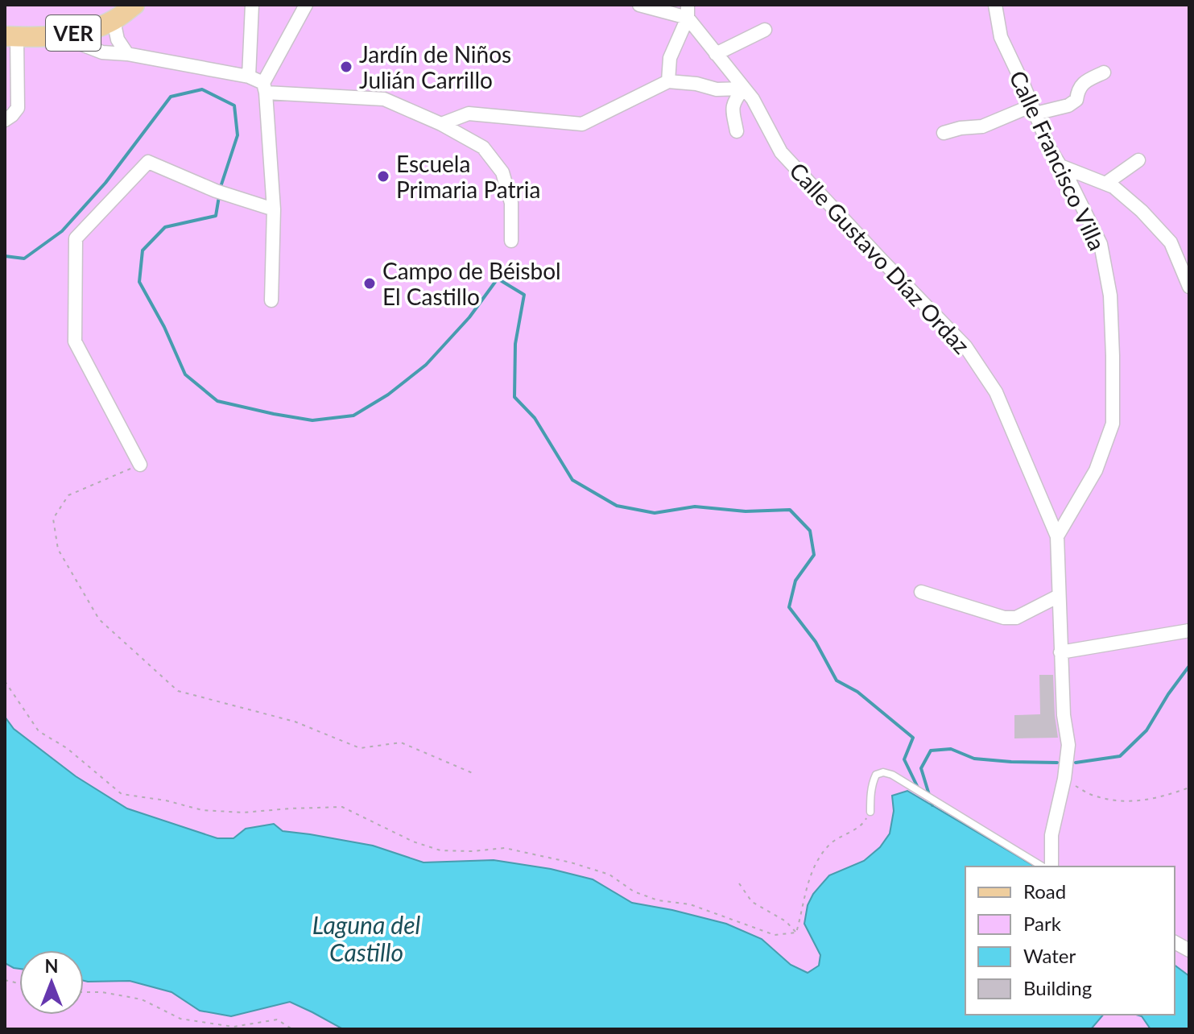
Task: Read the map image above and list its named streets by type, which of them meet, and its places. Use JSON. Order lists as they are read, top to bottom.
{
  "streets": {
    "main road": ["VER"],
    "street": ["Calle Francisco Villa", "Calle Gustavo Díaz Ordaz"]
  },
  "crossings": [
    ["Calle Francisco Villa", "Calle Gustavo Díaz Ordaz"]
  ],
  "water": ["Laguna del Castillo"],
  "places": ["Jardín de Niños Julián Carrillo", "Escuela Primaria Patria", "Campo de Béisbol El Castillo"],
  "legend": [
    "Road",
    "Park",
    "Water",
    "Building"
  ],
  "north": "top"
}
